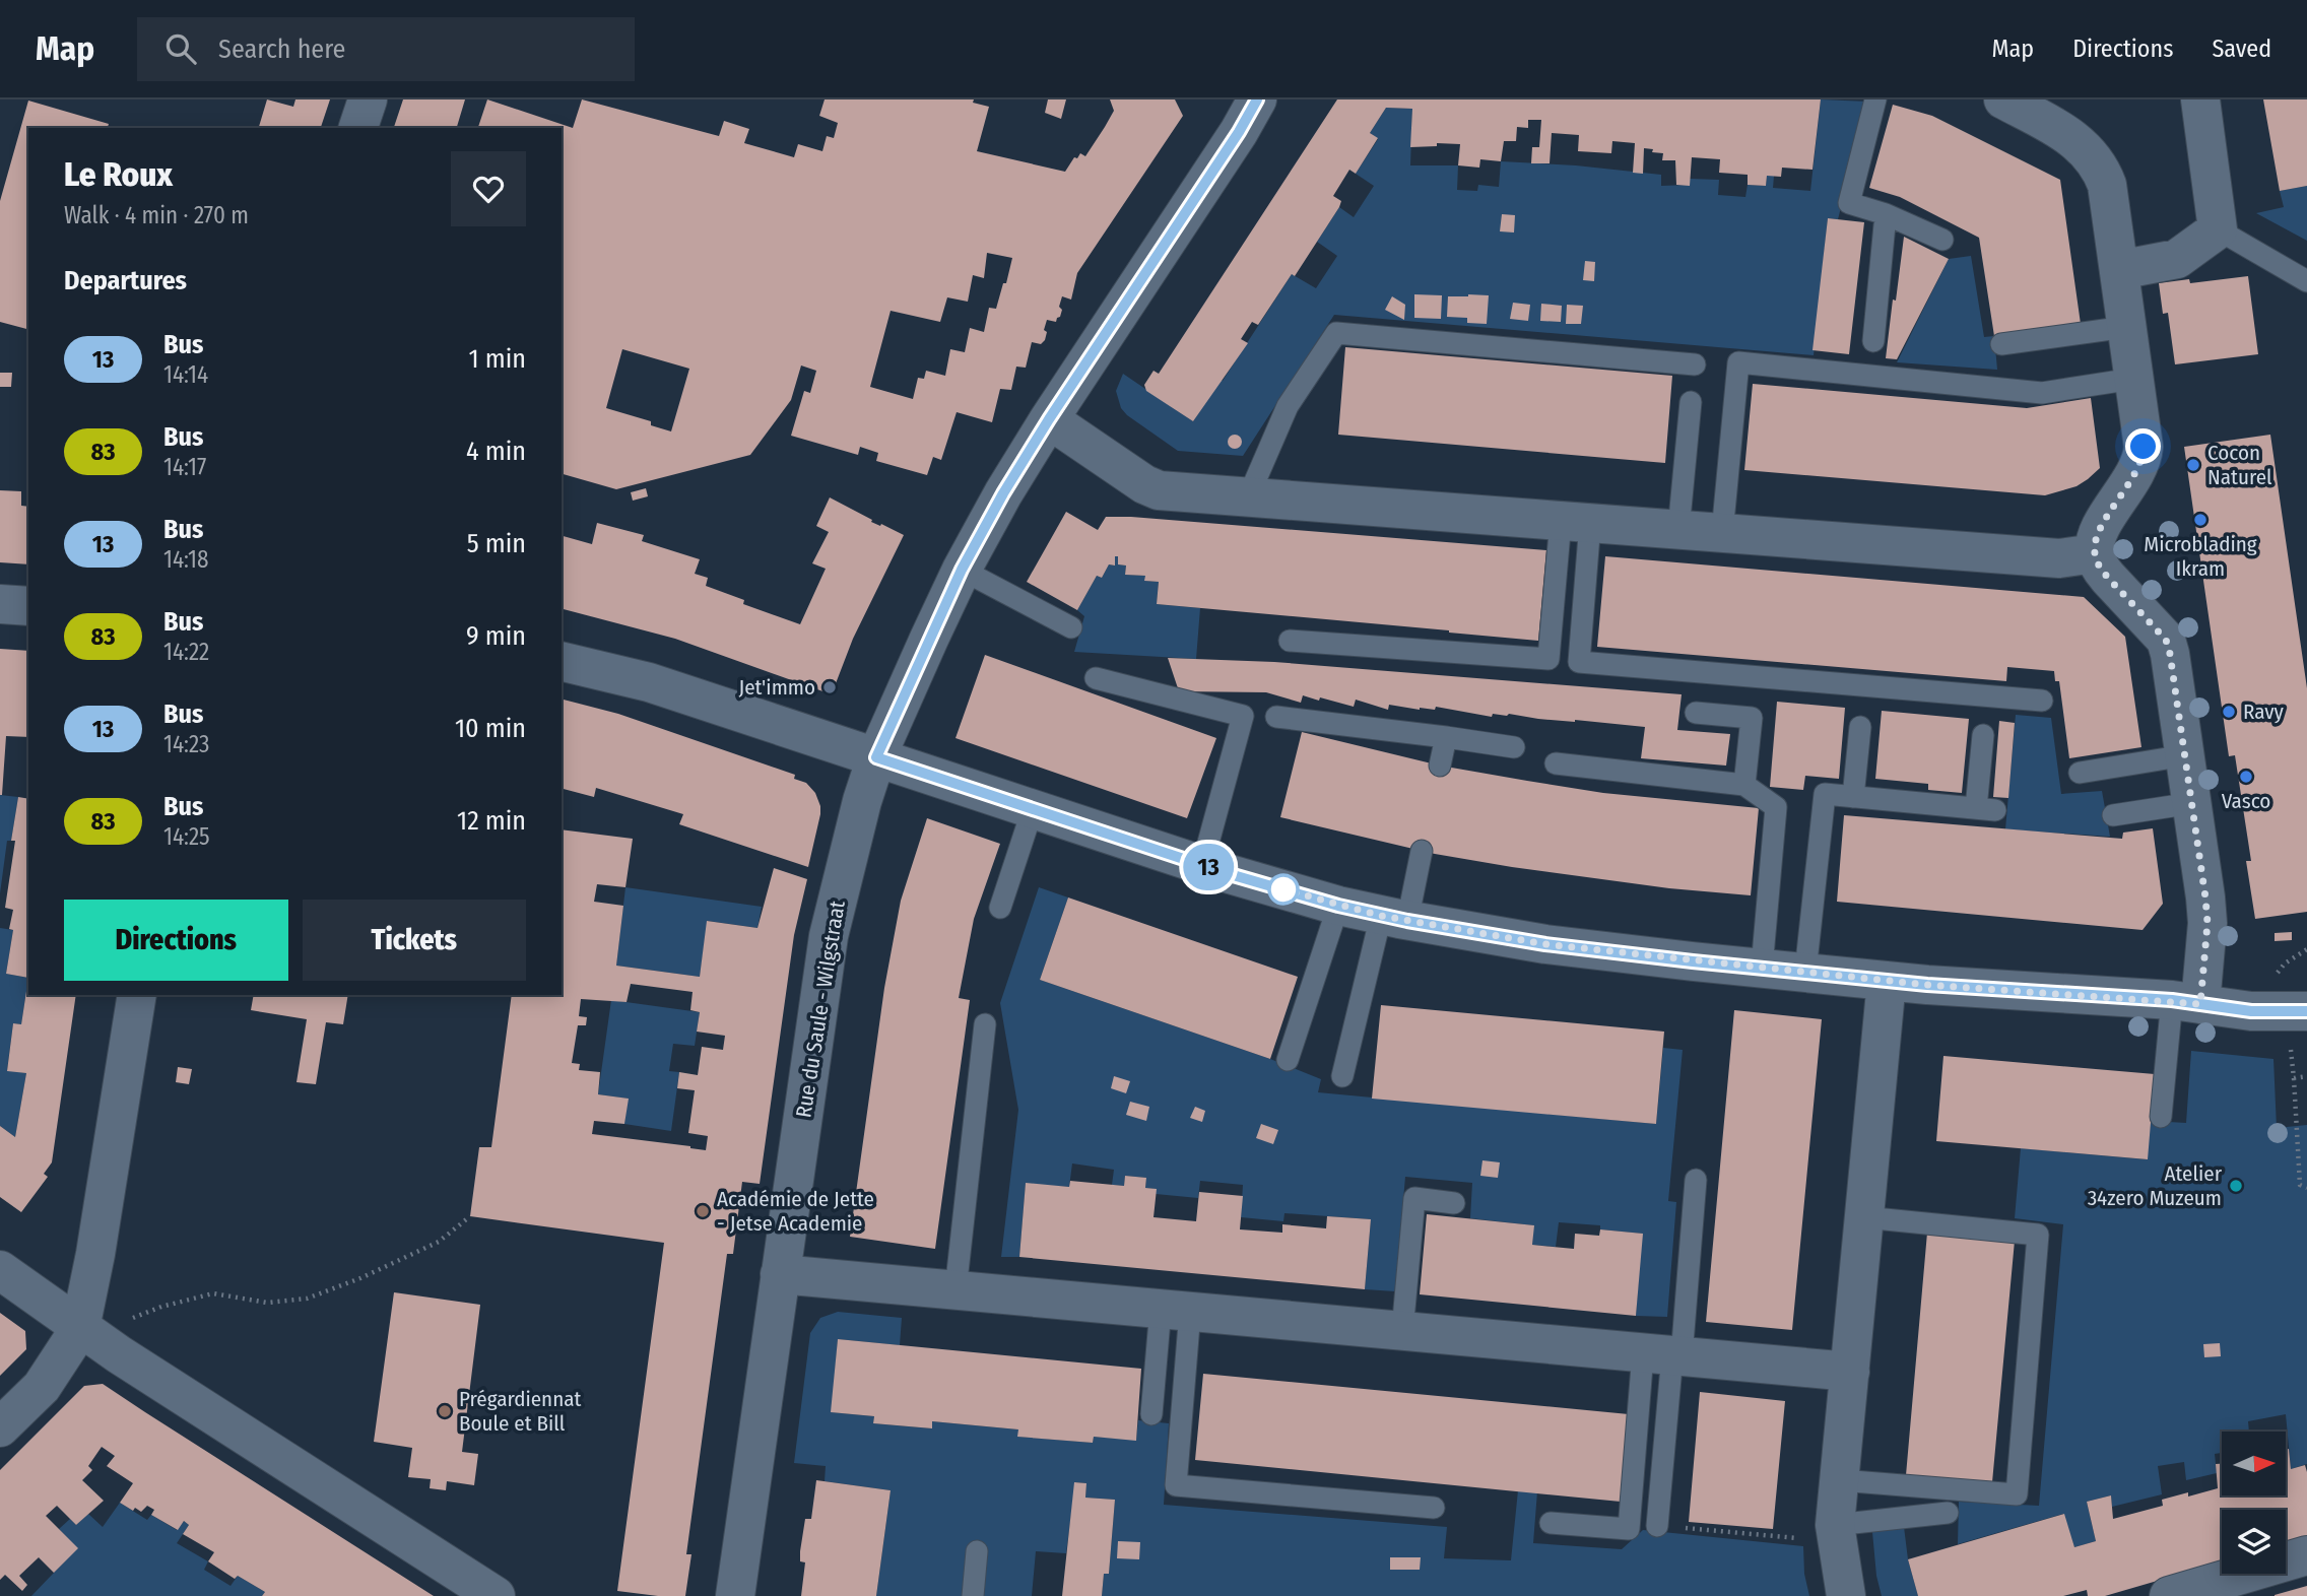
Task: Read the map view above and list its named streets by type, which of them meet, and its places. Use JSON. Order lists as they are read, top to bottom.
{
  "streets": {
    "street": ["Rue du Saule - Wilgstraat"]
  },
  "places": [
    "Cocon Naturel",
    "Microblading Ikram",
    "Jet'immo",
    "Ravy",
    "Vasco",
    "Atelier 34zero Muzeum",
    "Académie de Jette - Jetse Academie",
    "Prégardiennat Boule et Bill"
  ],
  "lines": ["bus line 13"],
  "north": "right",
  "page": {
    "header": "Map",
    "search": "Search here",
    "nav": ["Map", "Directions", "Saved"],
    "on_map": "13",
    "heading": [
      ["Le Roux", "Walk · 4 min · 270 m"],
      "Departures"
    ],
    "list": [
      {
        "mark": "13",
        "name": "Bus",
        "note": "14:14",
        "value": "1 min"
      },
      {
        "mark": "83",
        "name": "Bus",
        "note": "14:17",
        "value": "4 min"
      },
      {
        "mark": "13",
        "name": "Bus",
        "note": "14:18",
        "value": "5 min"
      },
      {
        "mark": "83",
        "name": "Bus",
        "note": "14:22",
        "value": "9 min"
      },
      {
        "mark": "13",
        "name": "Bus",
        "note": "14:23",
        "value": "10 min"
      },
      {
        "mark": "83",
        "name": "Bus",
        "note": "14:25",
        "value": "12 min"
      }
    ],
    "buttons": ["Directions", "Tickets"]
  }
}
